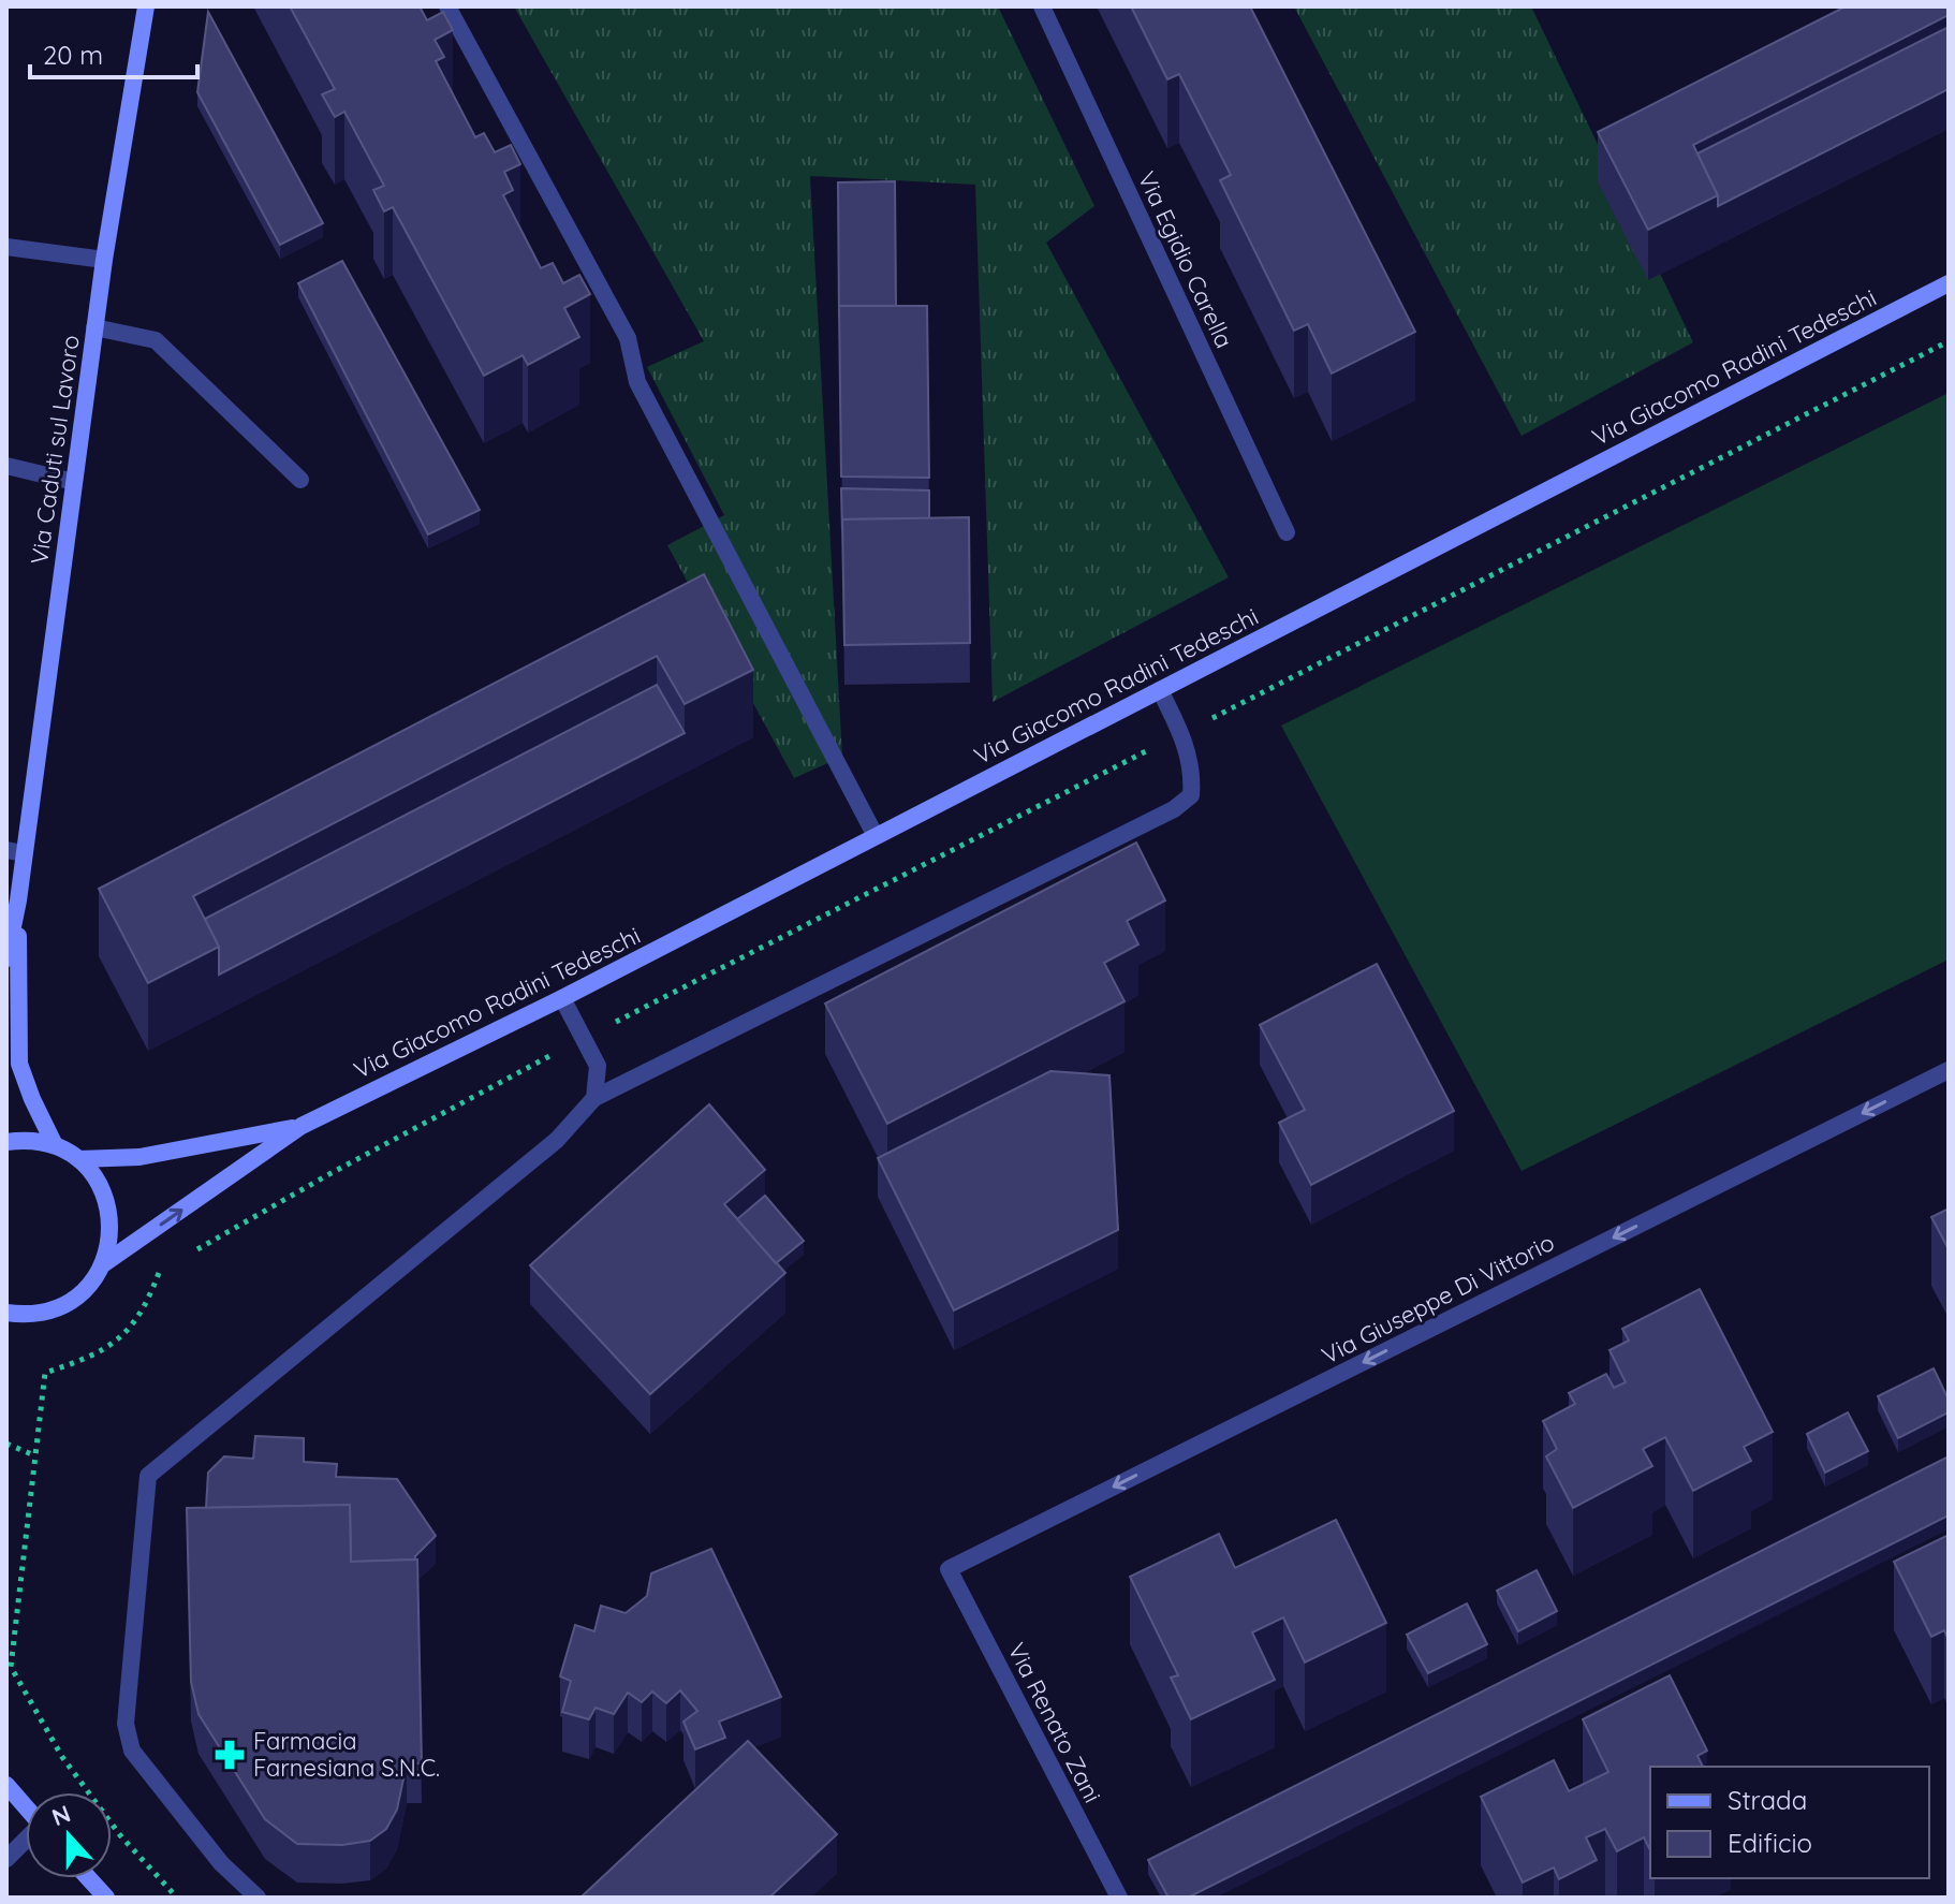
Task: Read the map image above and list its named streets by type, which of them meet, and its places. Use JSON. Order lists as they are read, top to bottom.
{
  "streets": {
    "main road": ["Via Giacomo Radini Tedeschi", "Via Caduti sul Lavoro"],
    "street": ["Via Egidio Carella", "Via Giuseppe Di Vittorio", "Via Renato Zani"]
  },
  "crossings": [
    ["Via Giuseppe Di Vittorio", "Via Renato Zani"]
  ],
  "one_way": ["Via Giuseppe Di Vittorio"],
  "places": {
    "pharmacy": ["Farmacia Farnesiana S.N.C."]
  },
  "legend": ["Strada", "Edificio"],
  "scale_bar": "20 m",
  "north": "top"
}
